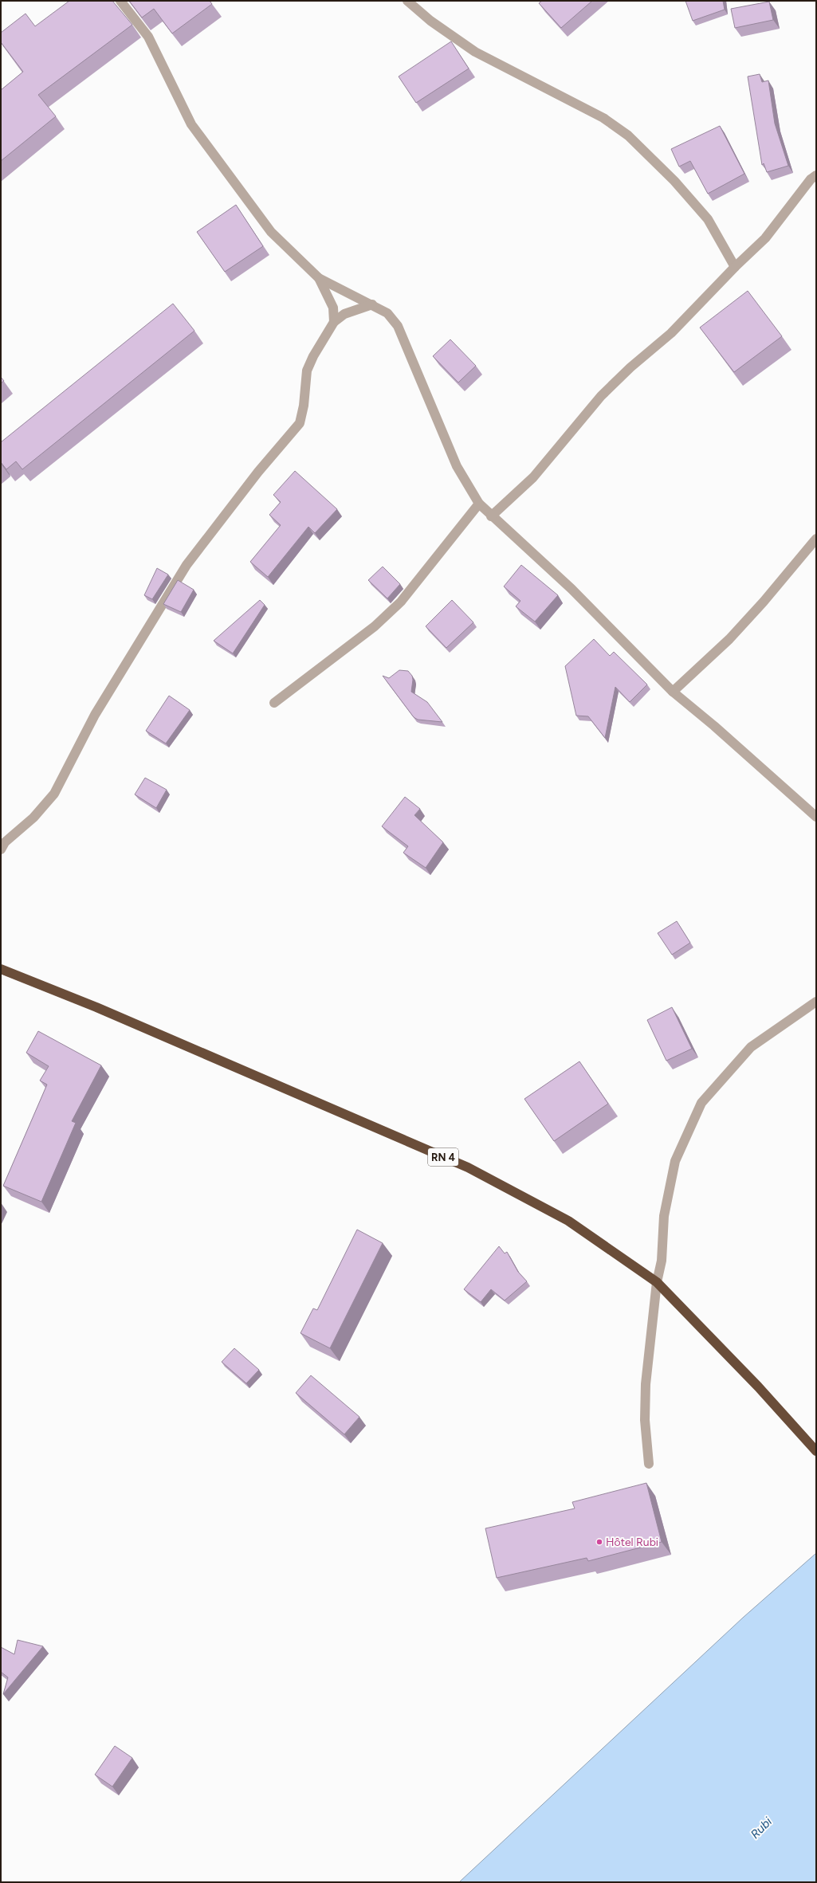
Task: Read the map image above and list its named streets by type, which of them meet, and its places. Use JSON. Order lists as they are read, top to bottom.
{
  "streets": {
    "highway": ["RN 4"]
  },
  "water": ["Rubi"],
  "places": ["Hôtel Rubi"]
}
